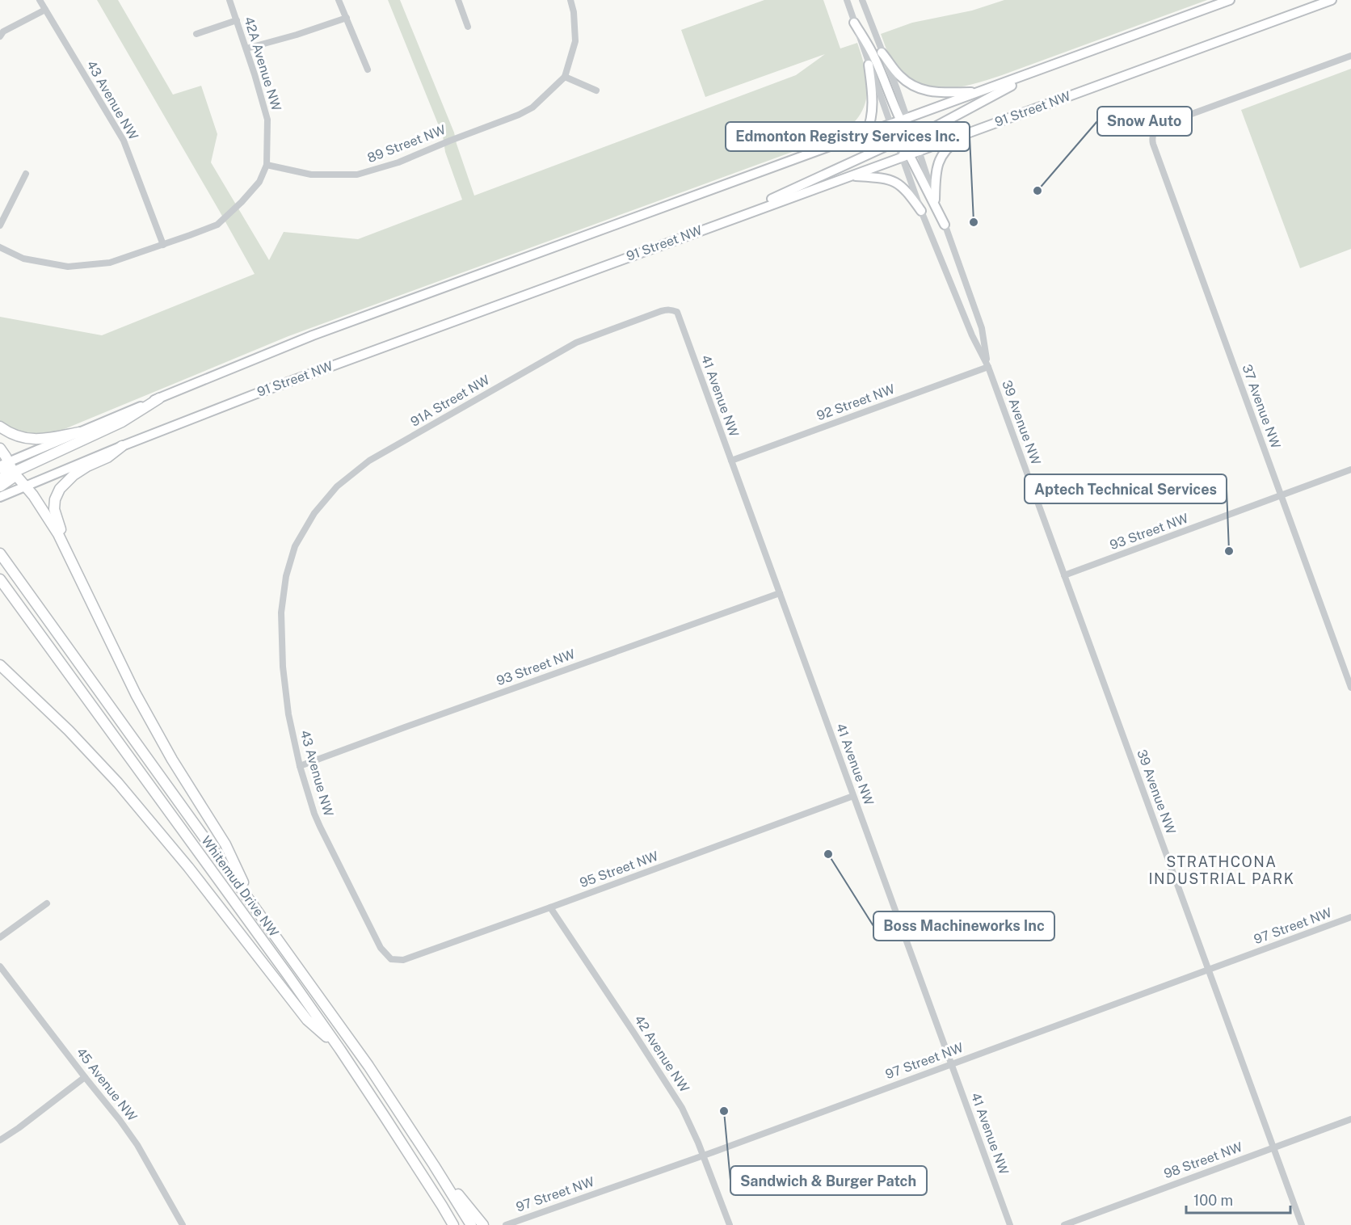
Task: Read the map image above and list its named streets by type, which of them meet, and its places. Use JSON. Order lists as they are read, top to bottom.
{
  "streets": {
    "highway": ["Whitemud Drive NW"],
    "main road": ["91 Street NW"],
    "street": [
      "42A Avenue NW",
      "43 Avenue NW",
      "89 Street NW",
      "41 Avenue NW",
      "91A Street NW",
      "92 Street NW",
      "37 Avenue NW",
      "39 Avenue NW",
      "93 Street NW",
      "95 Street NW",
      "97 Street NW",
      "42 Avenue NW",
      "45 Avenue NW",
      "98 Street NW"
    ]
  },
  "crossings": [
    ["42A Avenue NW", "89 Street NW"],
    ["43 Avenue NW", "91A Street NW"],
    ["43 Avenue NW", "93 Street NW"],
    ["43 Avenue NW", "95 Street NW"],
    ["91 Street NW", "39 Avenue NW"],
    ["41 Avenue NW", "91A Street NW"],
    ["41 Avenue NW", "92 Street NW"],
    ["41 Avenue NW", "93 Street NW"],
    ["41 Avenue NW", "95 Street NW"],
    ["41 Avenue NW", "97 Street NW"],
    ["92 Street NW", "39 Avenue NW"],
    ["37 Avenue NW", "93 Street NW"],
    ["39 Avenue NW", "93 Street NW"],
    ["39 Avenue NW", "97 Street NW"],
    ["39 Avenue NW", "98 Street NW"],
    ["95 Street NW", "42 Avenue NW"],
    ["97 Street NW", "42 Avenue NW"]
  ],
  "districts": ["STRATHCONA INDUSTRIAL PARK"],
  "places": [
    "Snow Auto",
    "Edmonton Registry Services Inc.",
    "Aptech Technical Services",
    "Boss Machineworks Inc",
    "Sandwich & Burger Patch"
  ],
  "scale_bar": "100 m"
}
